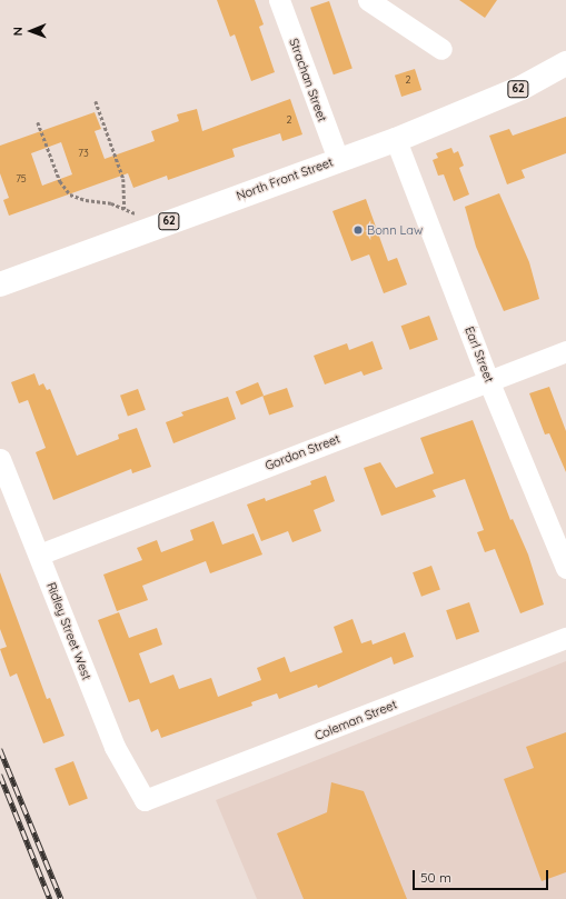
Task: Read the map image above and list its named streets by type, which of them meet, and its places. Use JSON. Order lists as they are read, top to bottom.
{
  "streets": {
    "main road": ["62", "North Front Street"],
    "street": [
      "Strachan Street",
      "Earl Street",
      "Gordon Street",
      "Ridley Street West",
      "Coleman Street"
    ]
  },
  "crossings": [
    ["Strachan Street", "North Front Street"],
    ["North Front Street", "Earl Street"],
    ["Earl Street", "Gordon Street"],
    ["Gordon Street", "Ridley Street West"],
    ["Ridley Street West", "Coleman Street"]
  ],
  "places": ["Bonn Law"],
  "house_numbers": [
    "2",
    "2",
    "73",
    "75"
  ],
  "scale_bar": "50 m",
  "north": "left"
}
